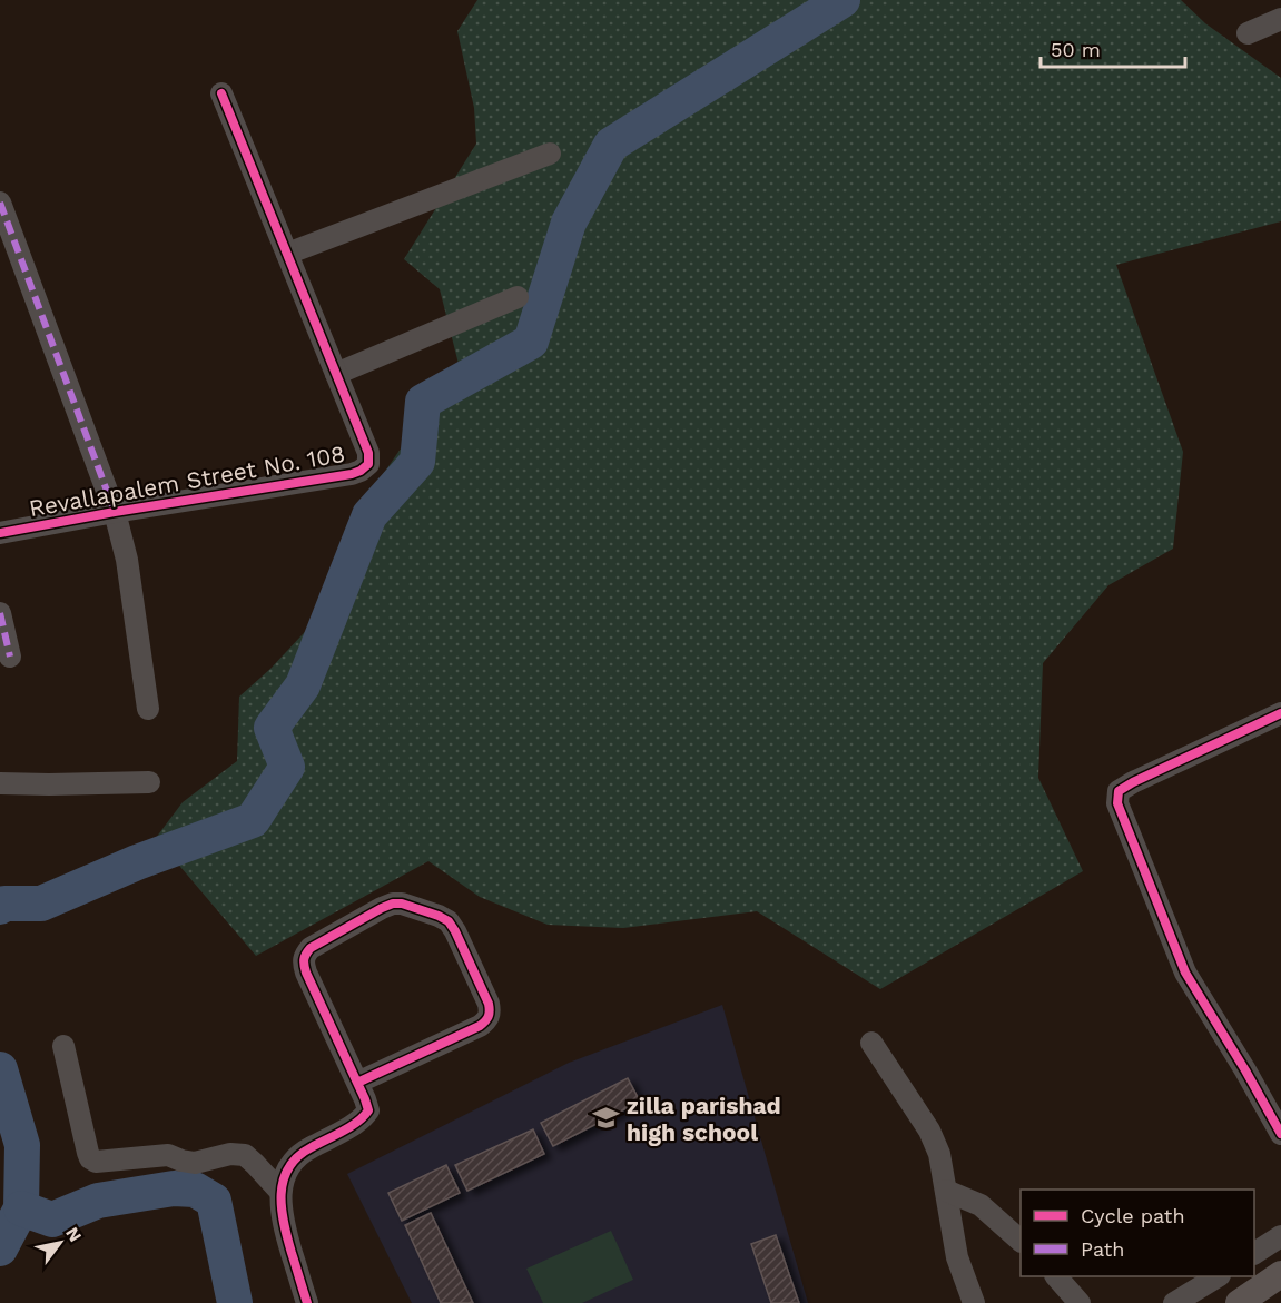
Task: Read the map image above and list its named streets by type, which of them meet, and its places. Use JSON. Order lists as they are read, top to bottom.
{
  "streets": {
    "street": ["Revallapalem Street No. 108"]
  },
  "places": {
    "school or university": ["zilla parishad high school"]
  },
  "legend": ["Cycle path", "Path"],
  "scale_bar": "50 m",
  "north": "top right"
}
